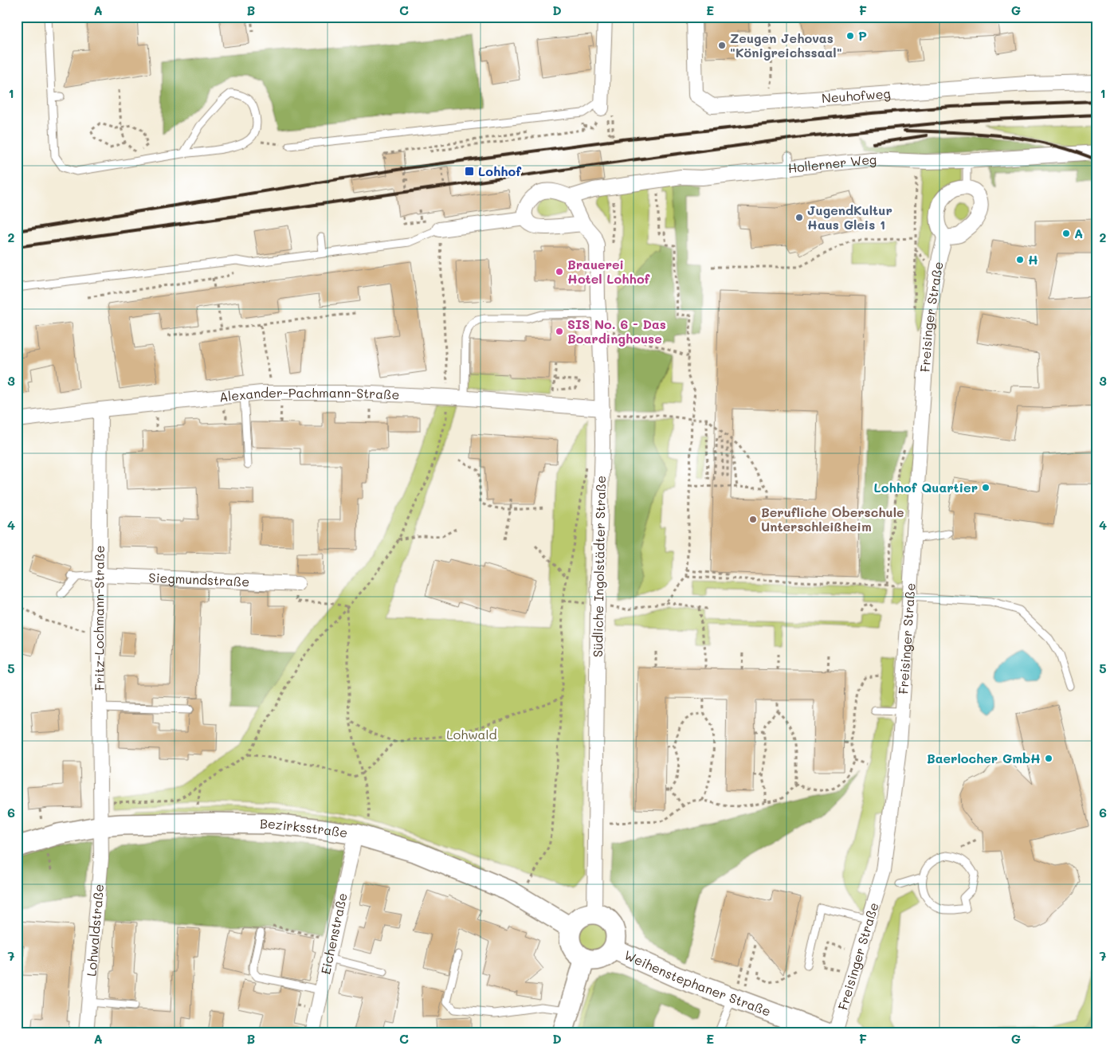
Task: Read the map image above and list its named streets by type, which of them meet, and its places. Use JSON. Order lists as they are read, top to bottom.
{
  "streets": {
    "street": [
      "Neuhofweg",
      "Hollerner Weg",
      "Freisinger Straße",
      "Alexander-Pachmann-Straße",
      "Südliche Ingolstädter Straße",
      "Siegmundstraße",
      "Fritz-Lochmann-Straße",
      "Bezirksstraße",
      "Lohwaldstraße",
      "Eichenstraße",
      "Weihenstephaner Straße"
    ]
  },
  "crossings": [
    ["Hollerner Weg", "Südliche Ingolstädter Straße"],
    ["Alexander-Pachmann-Straße", "Südliche Ingolstädter Straße"],
    ["Alexander-Pachmann-Straße", "Fritz-Lochmann-Straße"],
    ["Südliche Ingolstädter Straße", "Bezirksstraße"],
    ["Südliche Ingolstädter Straße", "Weihenstephaner Straße"],
    ["Siegmundstraße", "Fritz-Lochmann-Straße"],
    ["Fritz-Lochmann-Straße", "Bezirksstraße"],
    ["Fritz-Lochmann-Straße", "Lohwaldstraße"],
    ["Bezirksstraße", "Lohwaldstraße"],
    ["Bezirksstraße", "Eichenstraße"],
    ["Bezirksstraße", "Weihenstephaner Straße"]
  ],
  "parks": ["Lohwald"],
  "places": {
    "other": [
      "P",
      "Zeugen Jehovas \"Königreichssaal\"",
      "JugendKultur Haus Gleis 1",
      "A",
      "H",
      "Brauerei Hotel Lohhof",
      "SIS No. 6 - Das Boardinghouse",
      "Lohhof Quartier",
      "Berufliche Oberschule Unterschleißheim",
      "Baerlocher GmbH"
    ],
    "transit": ["Lohhof"]
  },
  "grid": {
    "columns": [
      "A",
      "B",
      "C",
      "D",
      "E",
      "F",
      "G"
    ],
    "rows": [
      "1",
      "2",
      "3",
      "4",
      "5",
      "6",
      "7"
    ]
  }
}
